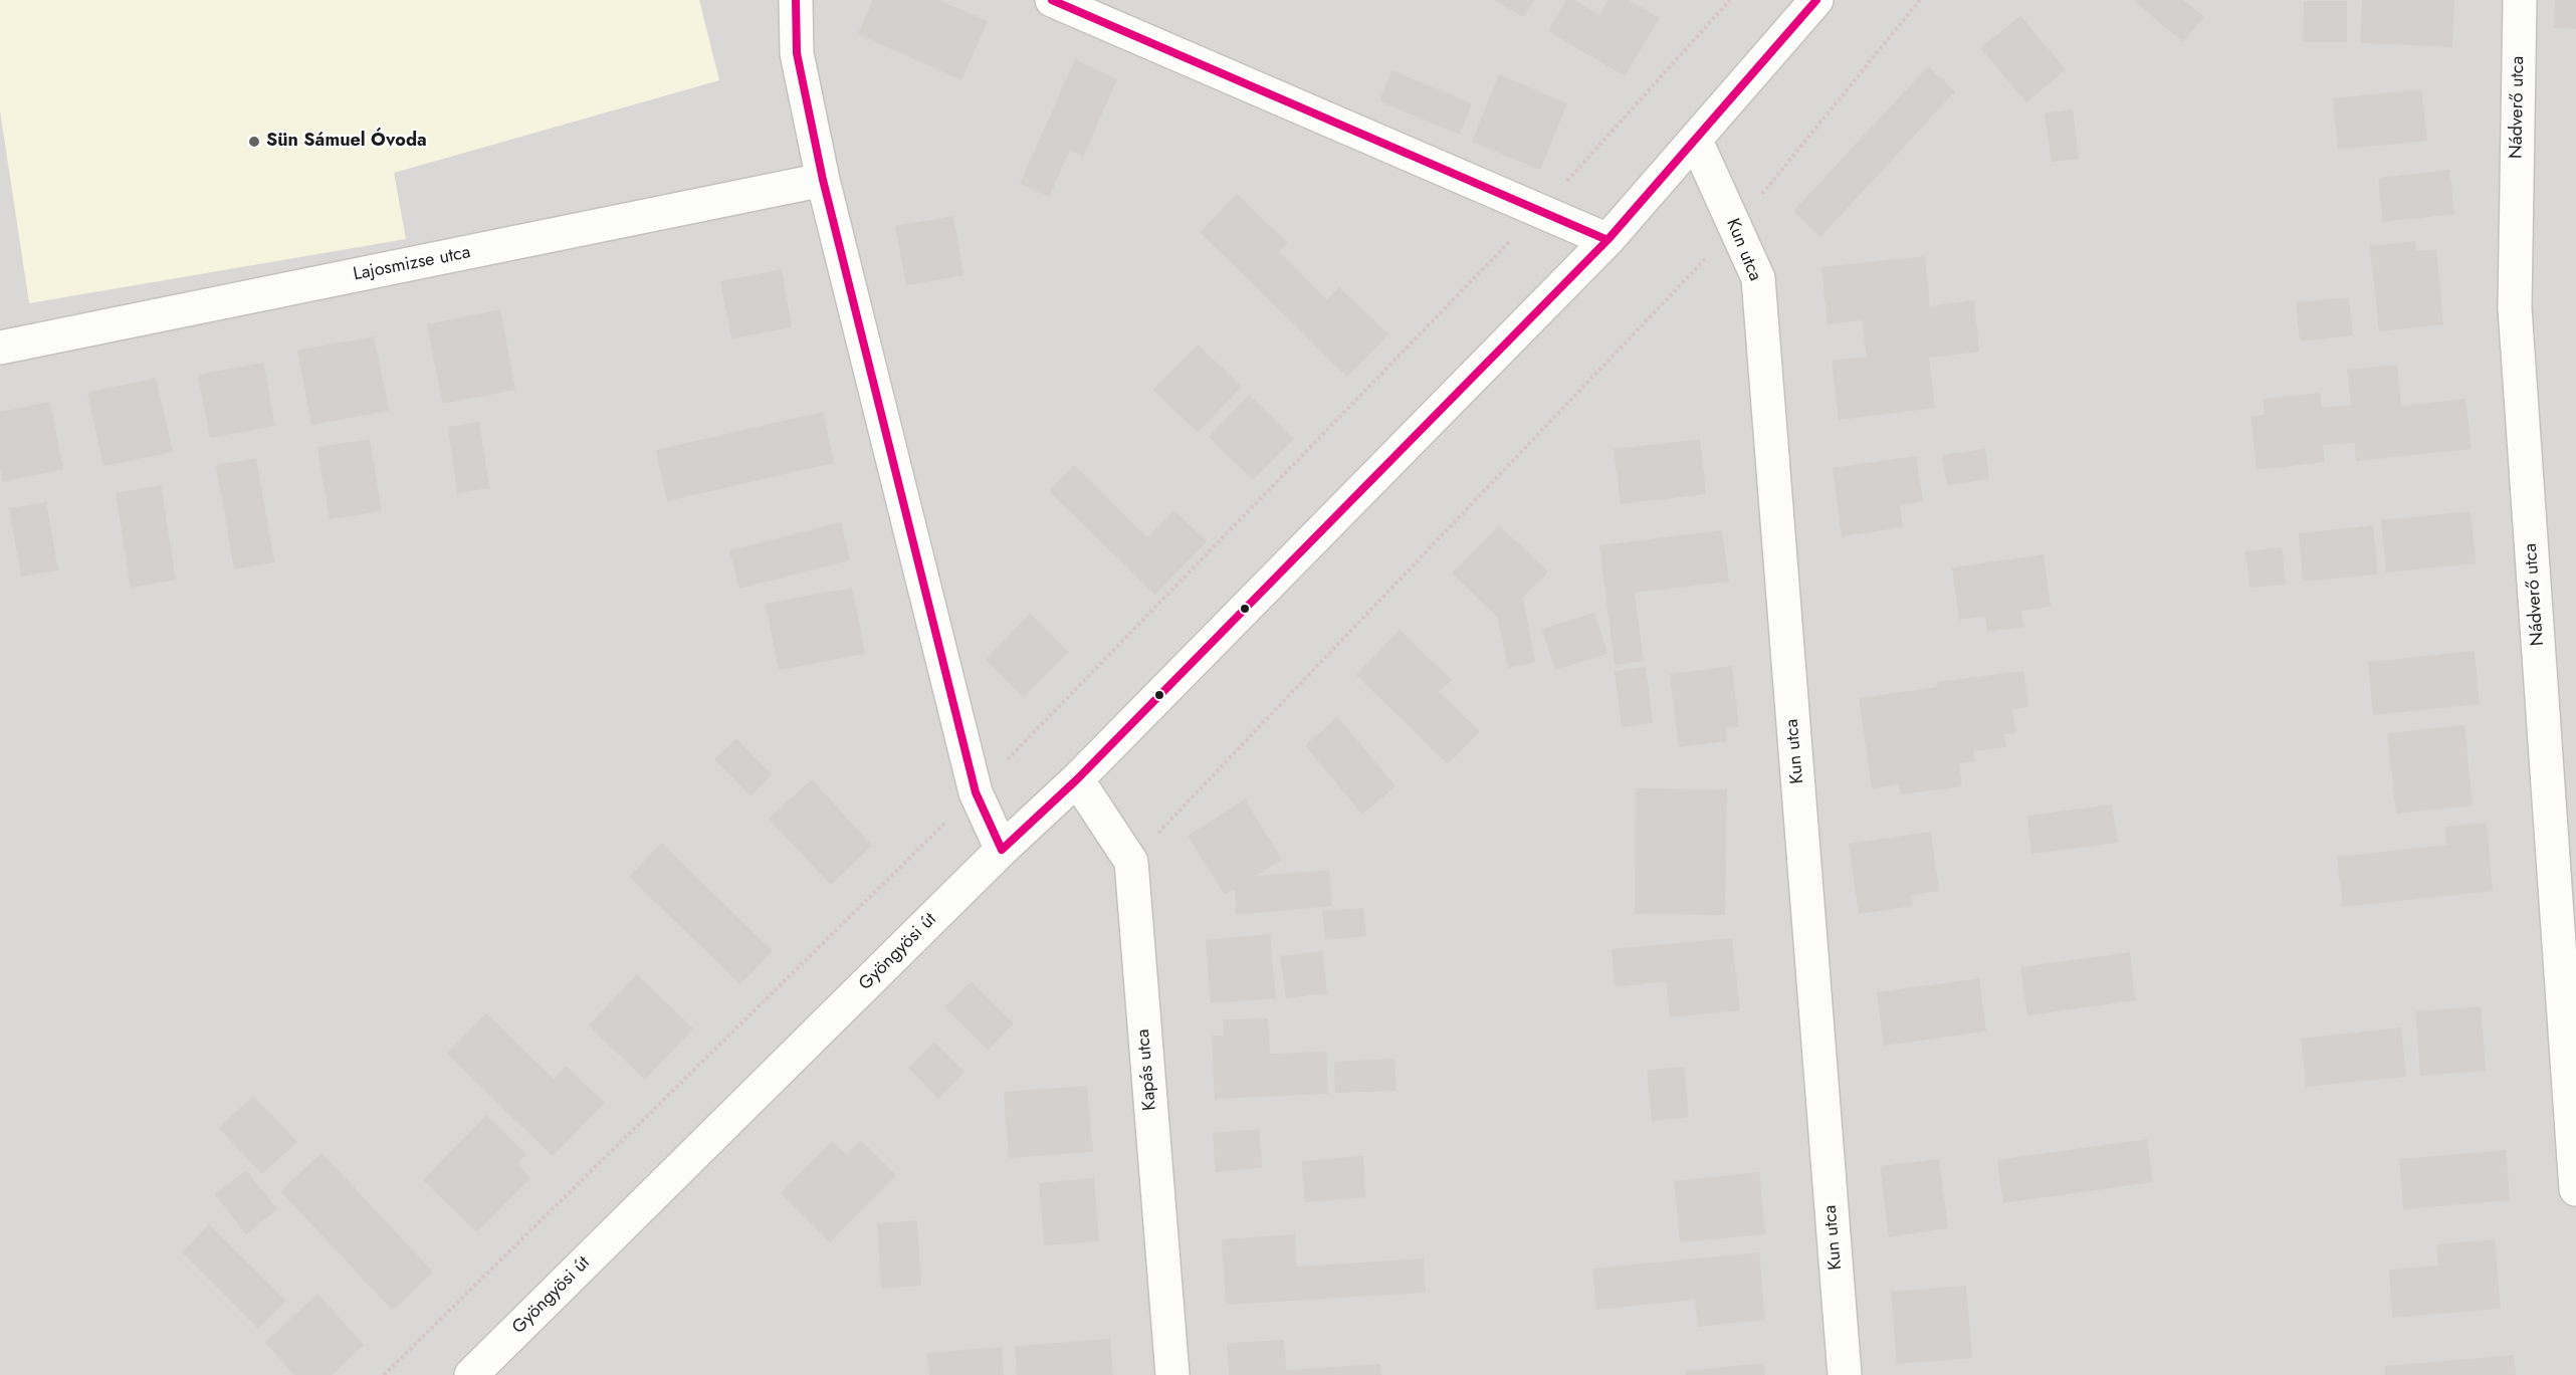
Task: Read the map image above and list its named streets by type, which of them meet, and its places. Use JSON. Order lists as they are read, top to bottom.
{
  "streets": {
    "street": [
      "Nádverő utca",
      "Kun utca",
      "Lajosmizse utca",
      "Gyöngyösi út",
      "Kapás utca"
    ]
  },
  "crossings": [
    ["Kun utca", "Gyöngyösi út"],
    ["Gyöngyösi út", "Kapás utca"]
  ],
  "places": ["Sün Sámuel Óvoda"]
}
